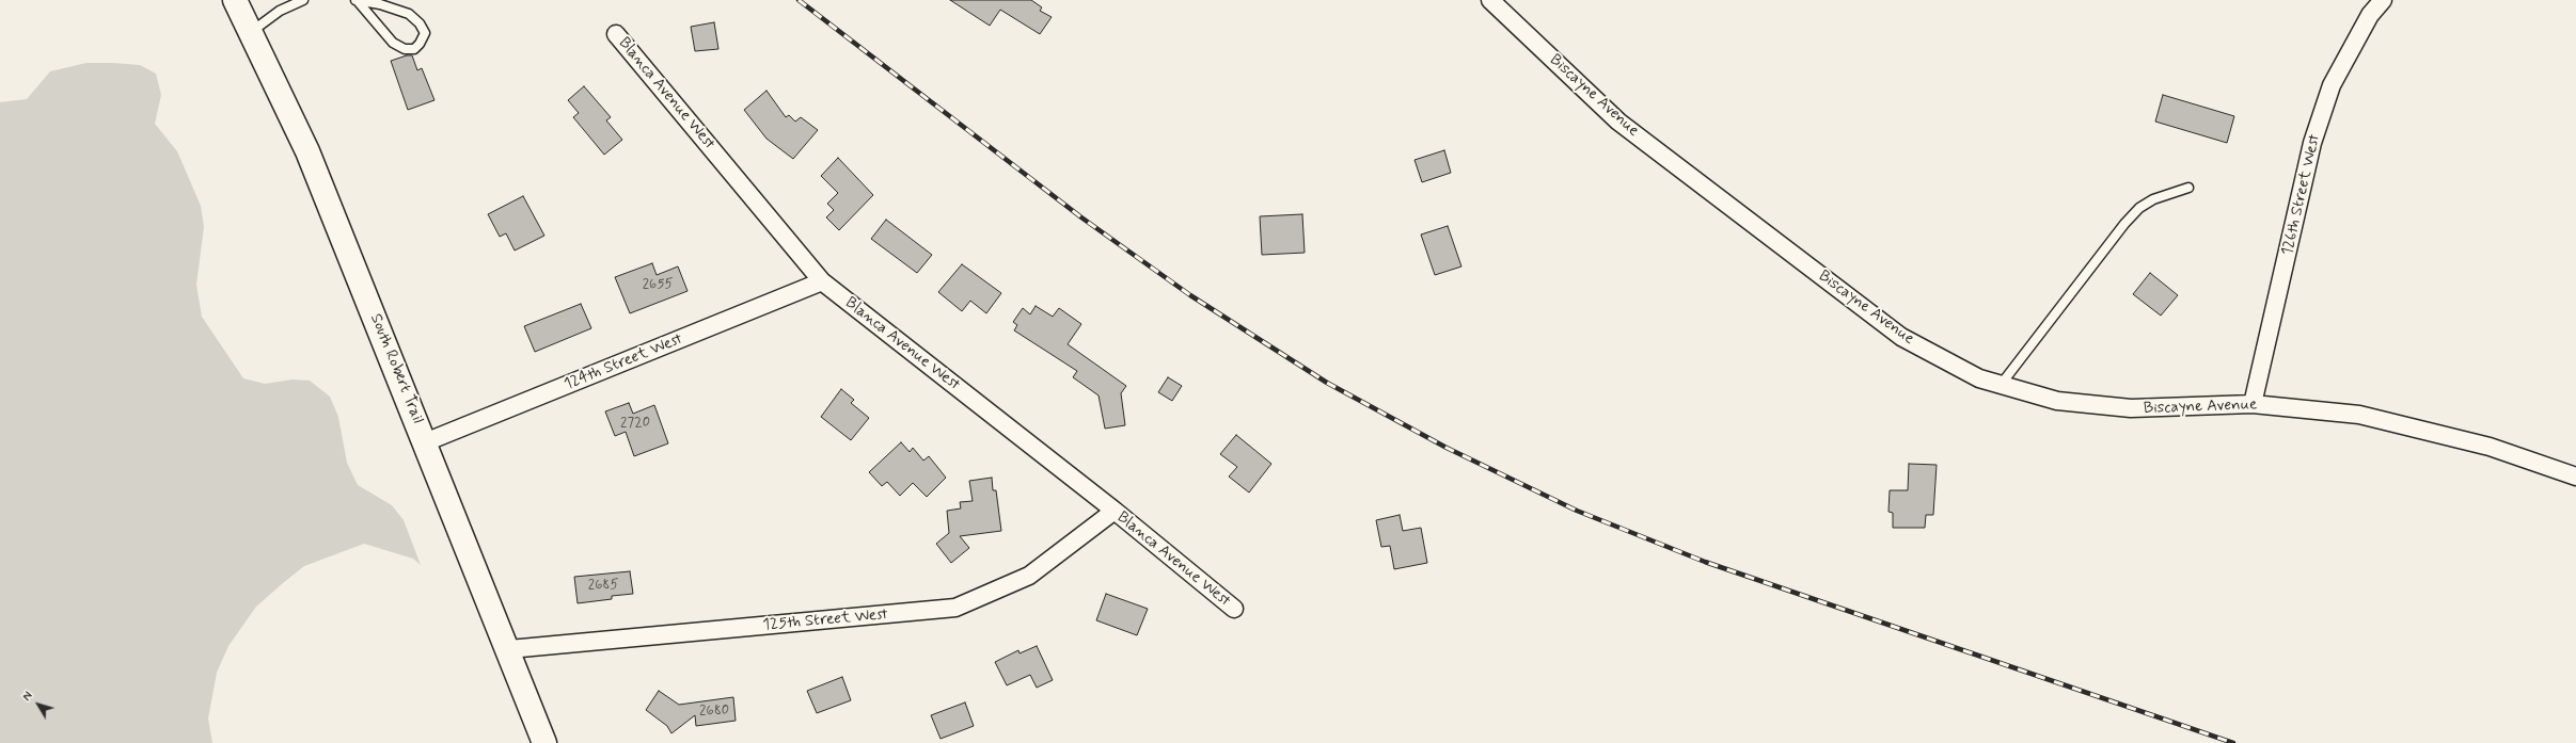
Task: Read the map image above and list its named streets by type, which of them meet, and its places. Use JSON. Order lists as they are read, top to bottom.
{
  "streets": {
    "main road": ["South Robert Trail"],
    "street": [
      "Blanca Avenue West",
      "Biscayne Avenue",
      "126th Street West",
      "124th Street West",
      "125th Street West"
    ]
  },
  "crossings": [
    ["Blanca Avenue West", "124th Street West"],
    ["Blanca Avenue West", "125th Street West"],
    ["Biscayne Avenue", "126th Street West"],
    ["124th Street West", "South Robert Trail"],
    ["South Robert Trail", "125th Street West"]
  ],
  "house_numbers": [
    "2655",
    "2720",
    "2685",
    "2680"
  ],
  "north": "top left"
}
